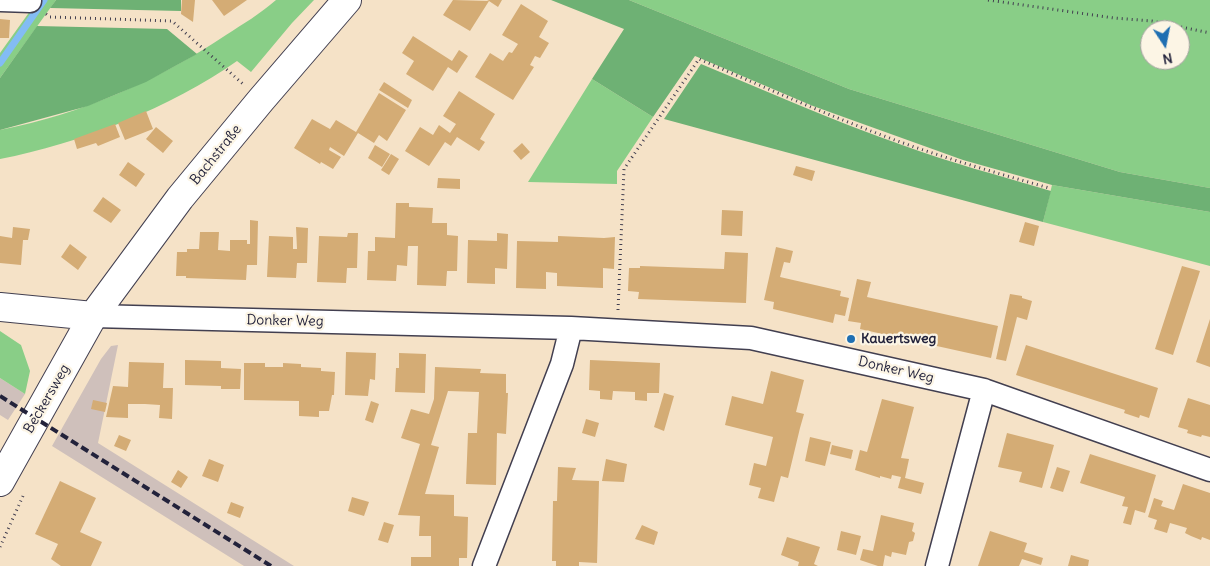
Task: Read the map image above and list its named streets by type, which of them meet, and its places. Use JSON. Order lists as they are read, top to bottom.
{
  "streets": {
    "street": ["Bachstraße", "Donker Weg", "Beckersweg"]
  },
  "crossings": [
    ["Bachstraße", "Donker Weg"],
    ["Bachstraße", "Beckersweg"],
    ["Donker Weg", "Beckersweg"]
  ],
  "places": ["Kauertsweg"],
  "north": "bottom"
}
